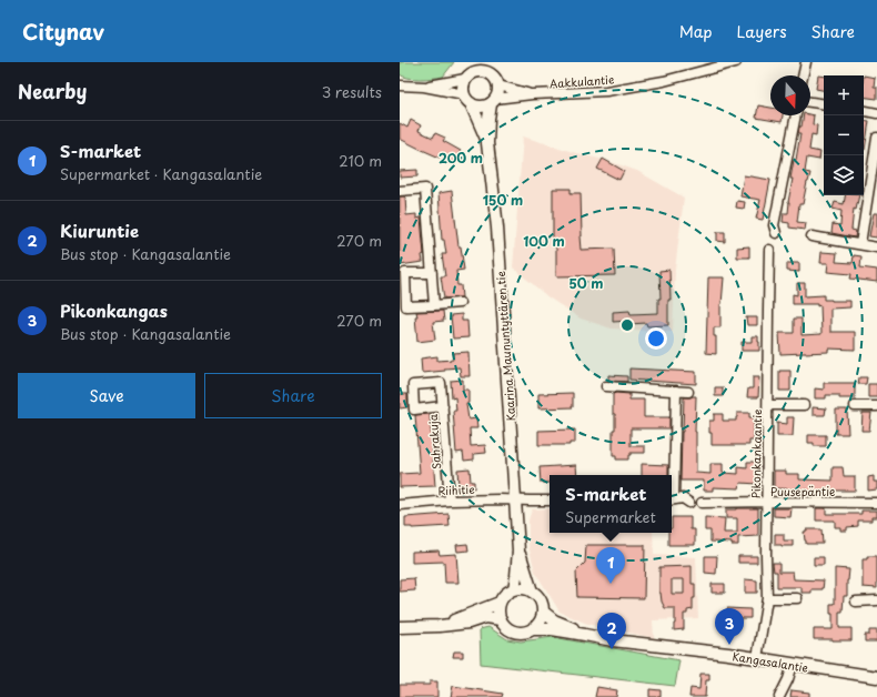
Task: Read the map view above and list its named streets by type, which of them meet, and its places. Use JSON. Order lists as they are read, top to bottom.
{
  "streets": {
    "main road": ["Kaarina Maununtyttären tie", "Kangasalantie"],
    "street": [
      "Aakkulantie",
      "Sahrakuja",
      "Pikonkankaantie",
      "Riihitie",
      "Puusepäntie"
    ]
  },
  "crossings": [
    ["Aakkulantie", "Kaarina Maununtyttären tie"],
    ["Kaarina Maununtyttären tie", "Riihitie"],
    ["Kaarina Maununtyttären tie", "Kangasalantie"],
    ["Sahrakuja", "Riihitie"],
    ["Pikonkankaantie", "Puusepäntie"],
    ["Pikonkankaantie", "Kangasalantie"]
  ],
  "north": "bottom",
  "page": {
    "header": "Citynav",
    "nav": ["Map", "Layers", "Share"],
    "heading": ["Nearby", "3 results"],
    "map_buttons": ["+", "−"],
    "list": [
      {
        "mark": "1",
        "name": "S-market",
        "note": "Supermarket · Kangasalantie",
        "value": "210 m"
      },
      {
        "mark": "2",
        "name": "Kiuruntie",
        "note": "Bus stop · Kangasalantie",
        "value": "270 m"
      },
      {
        "mark": "3",
        "name": "Pikonkangas",
        "note": "Bus stop · Kangasalantie",
        "value": "270 m"
      }
    ],
    "buttons": ["Save", "Share"],
    "popup": ["S-market", "Supermarket"],
    "pins": ["1", "3", "2"]
  },
  "rings": [
    "200 m",
    "150 m",
    "100 m",
    "50 m"
  ]
}
